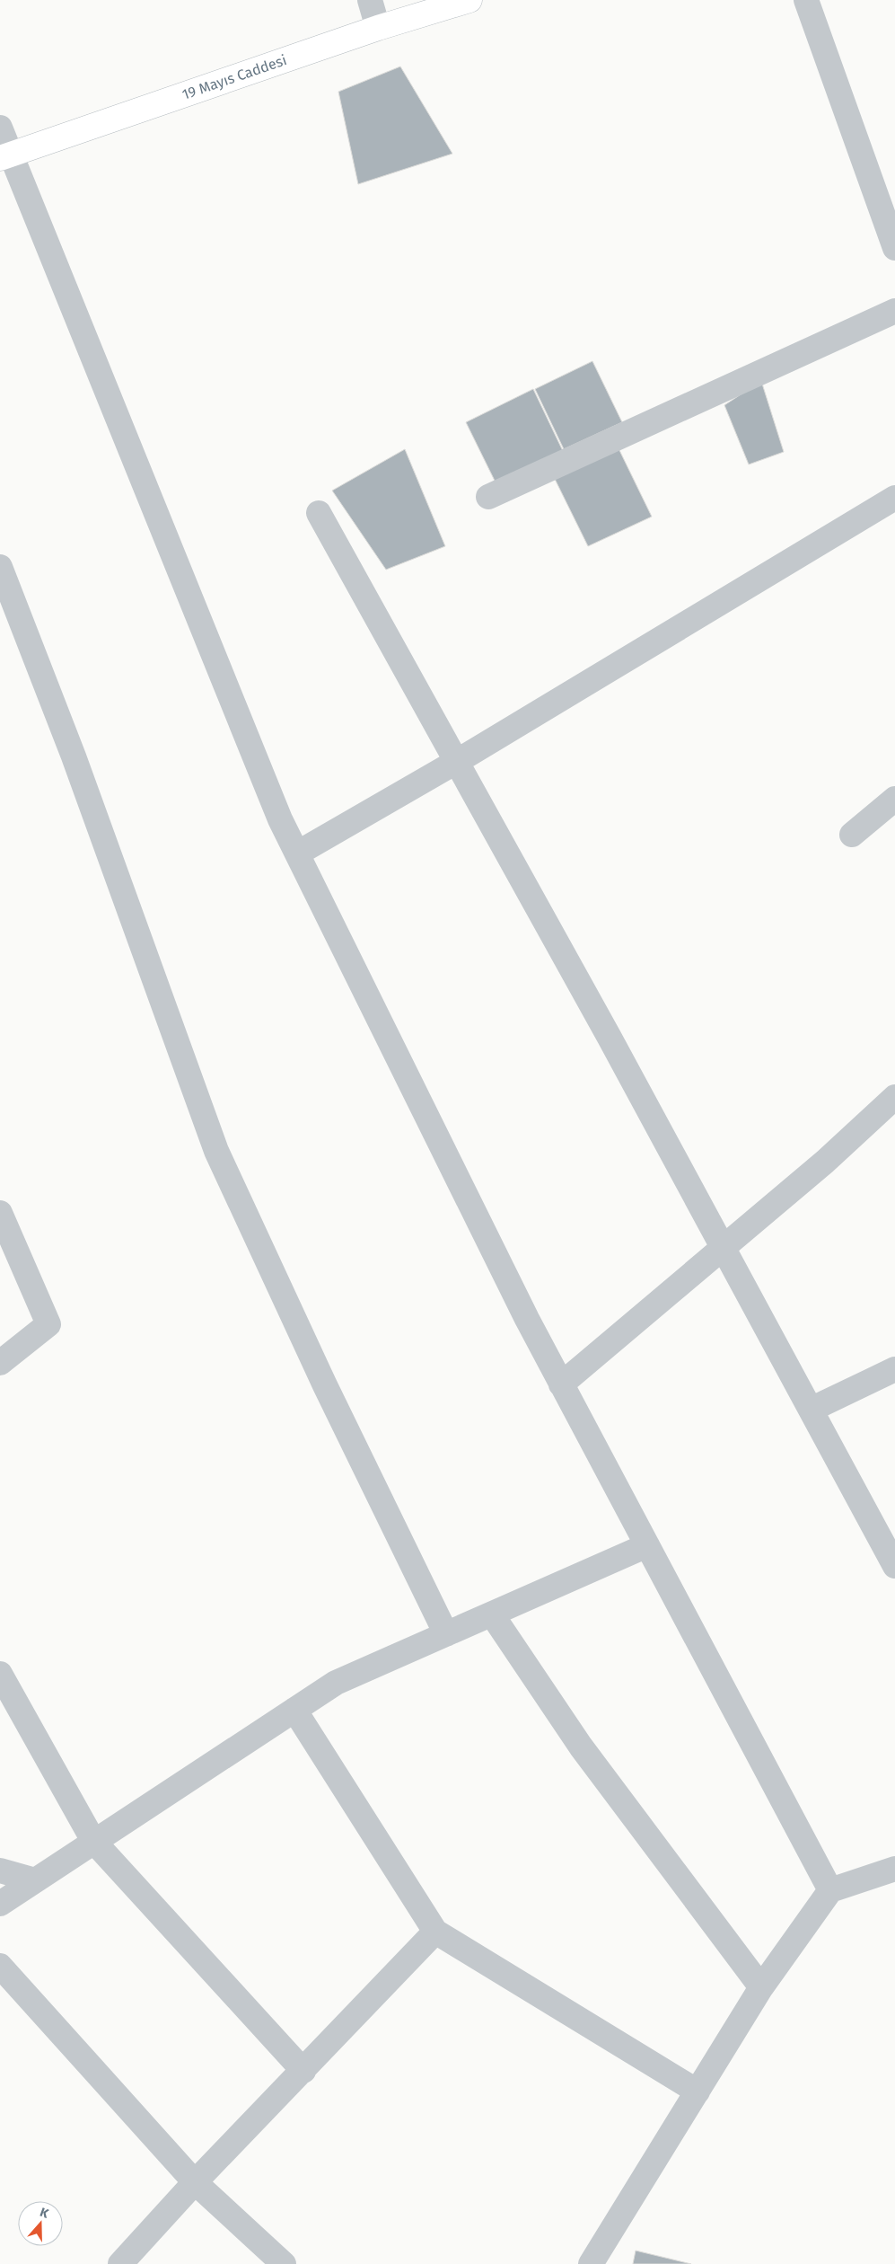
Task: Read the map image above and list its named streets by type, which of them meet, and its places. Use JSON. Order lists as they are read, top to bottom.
{
  "streets": {
    "street": ["19 Mayıs Caddesi"]
  },
  "north": "top"
}
